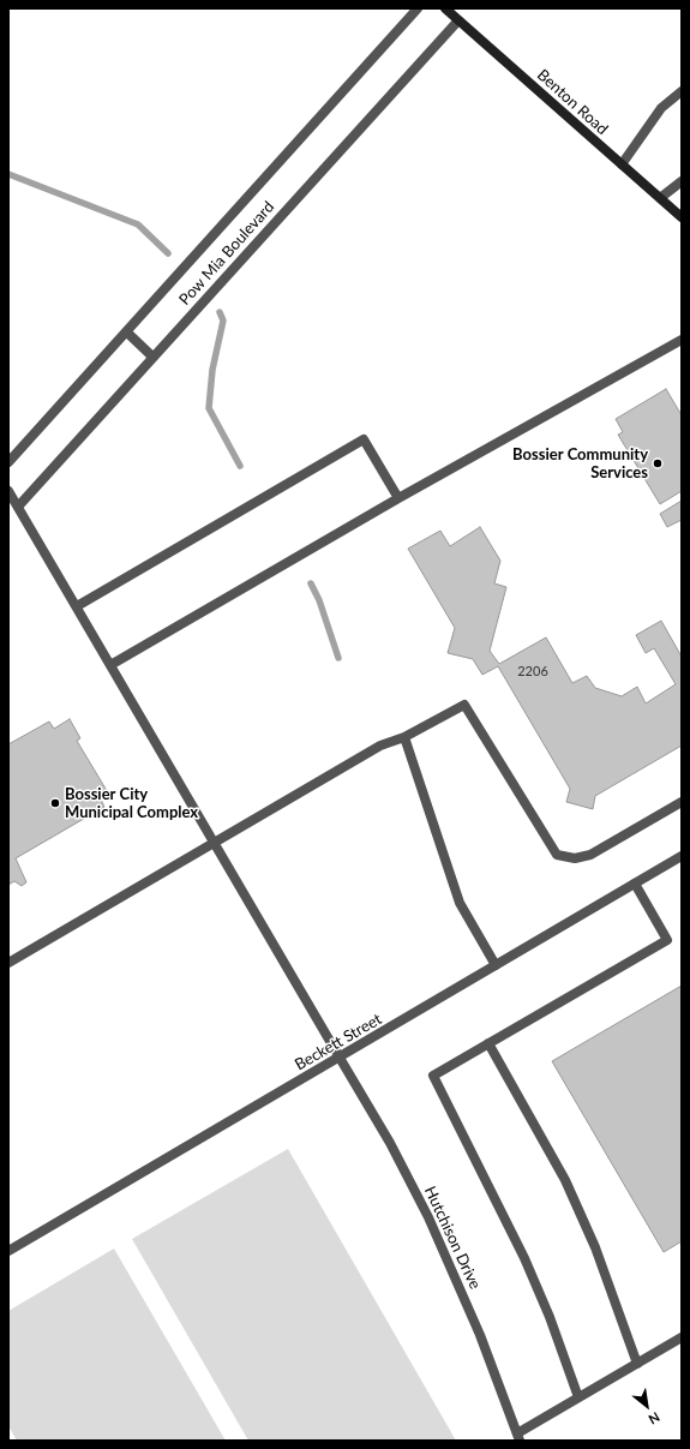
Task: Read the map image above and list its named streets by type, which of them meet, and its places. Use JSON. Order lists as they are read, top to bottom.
{
  "streets": {
    "main road": ["Benton Road"],
    "street": ["Pow Mia Boulevard", "Beckett Street", "Hutchison Drive"]
  },
  "crossings": [
    ["Benton Road", "Pow Mia Boulevard"],
    ["Pow Mia Boulevard", "Hutchison Drive"],
    ["Beckett Street", "Hutchison Drive"]
  ],
  "places": ["Bossier Community Services", "Bossier City Municipal Complex"],
  "house_numbers": ["2206"],
  "north": "bottom right"
}
